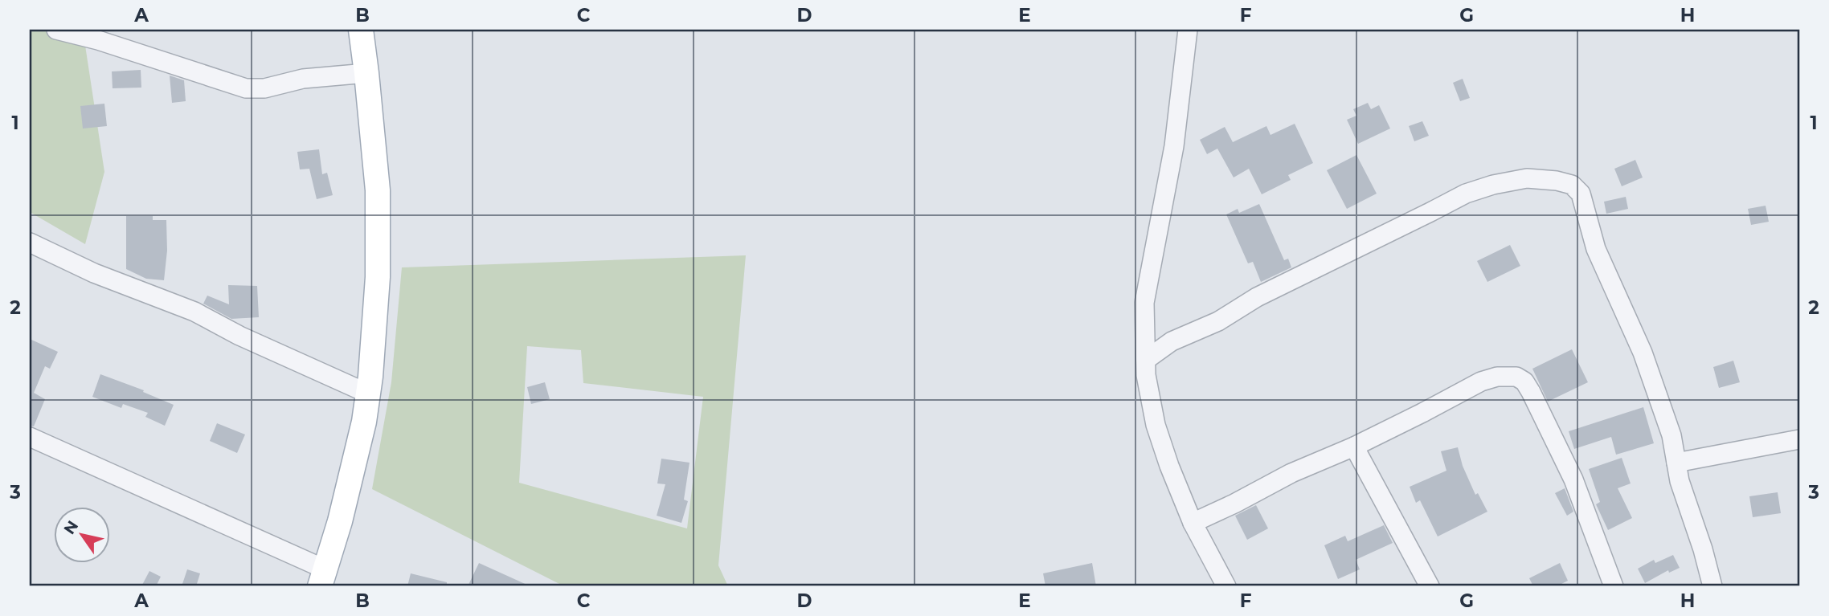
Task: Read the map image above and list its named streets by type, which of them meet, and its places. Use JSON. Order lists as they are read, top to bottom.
{
  "north": "top left",
  "grid": {
    "columns": [
      "A",
      "B",
      "C",
      "D",
      "E",
      "F",
      "G",
      "H"
    ],
    "rows": ["1", "2", "3"]
  }
}
